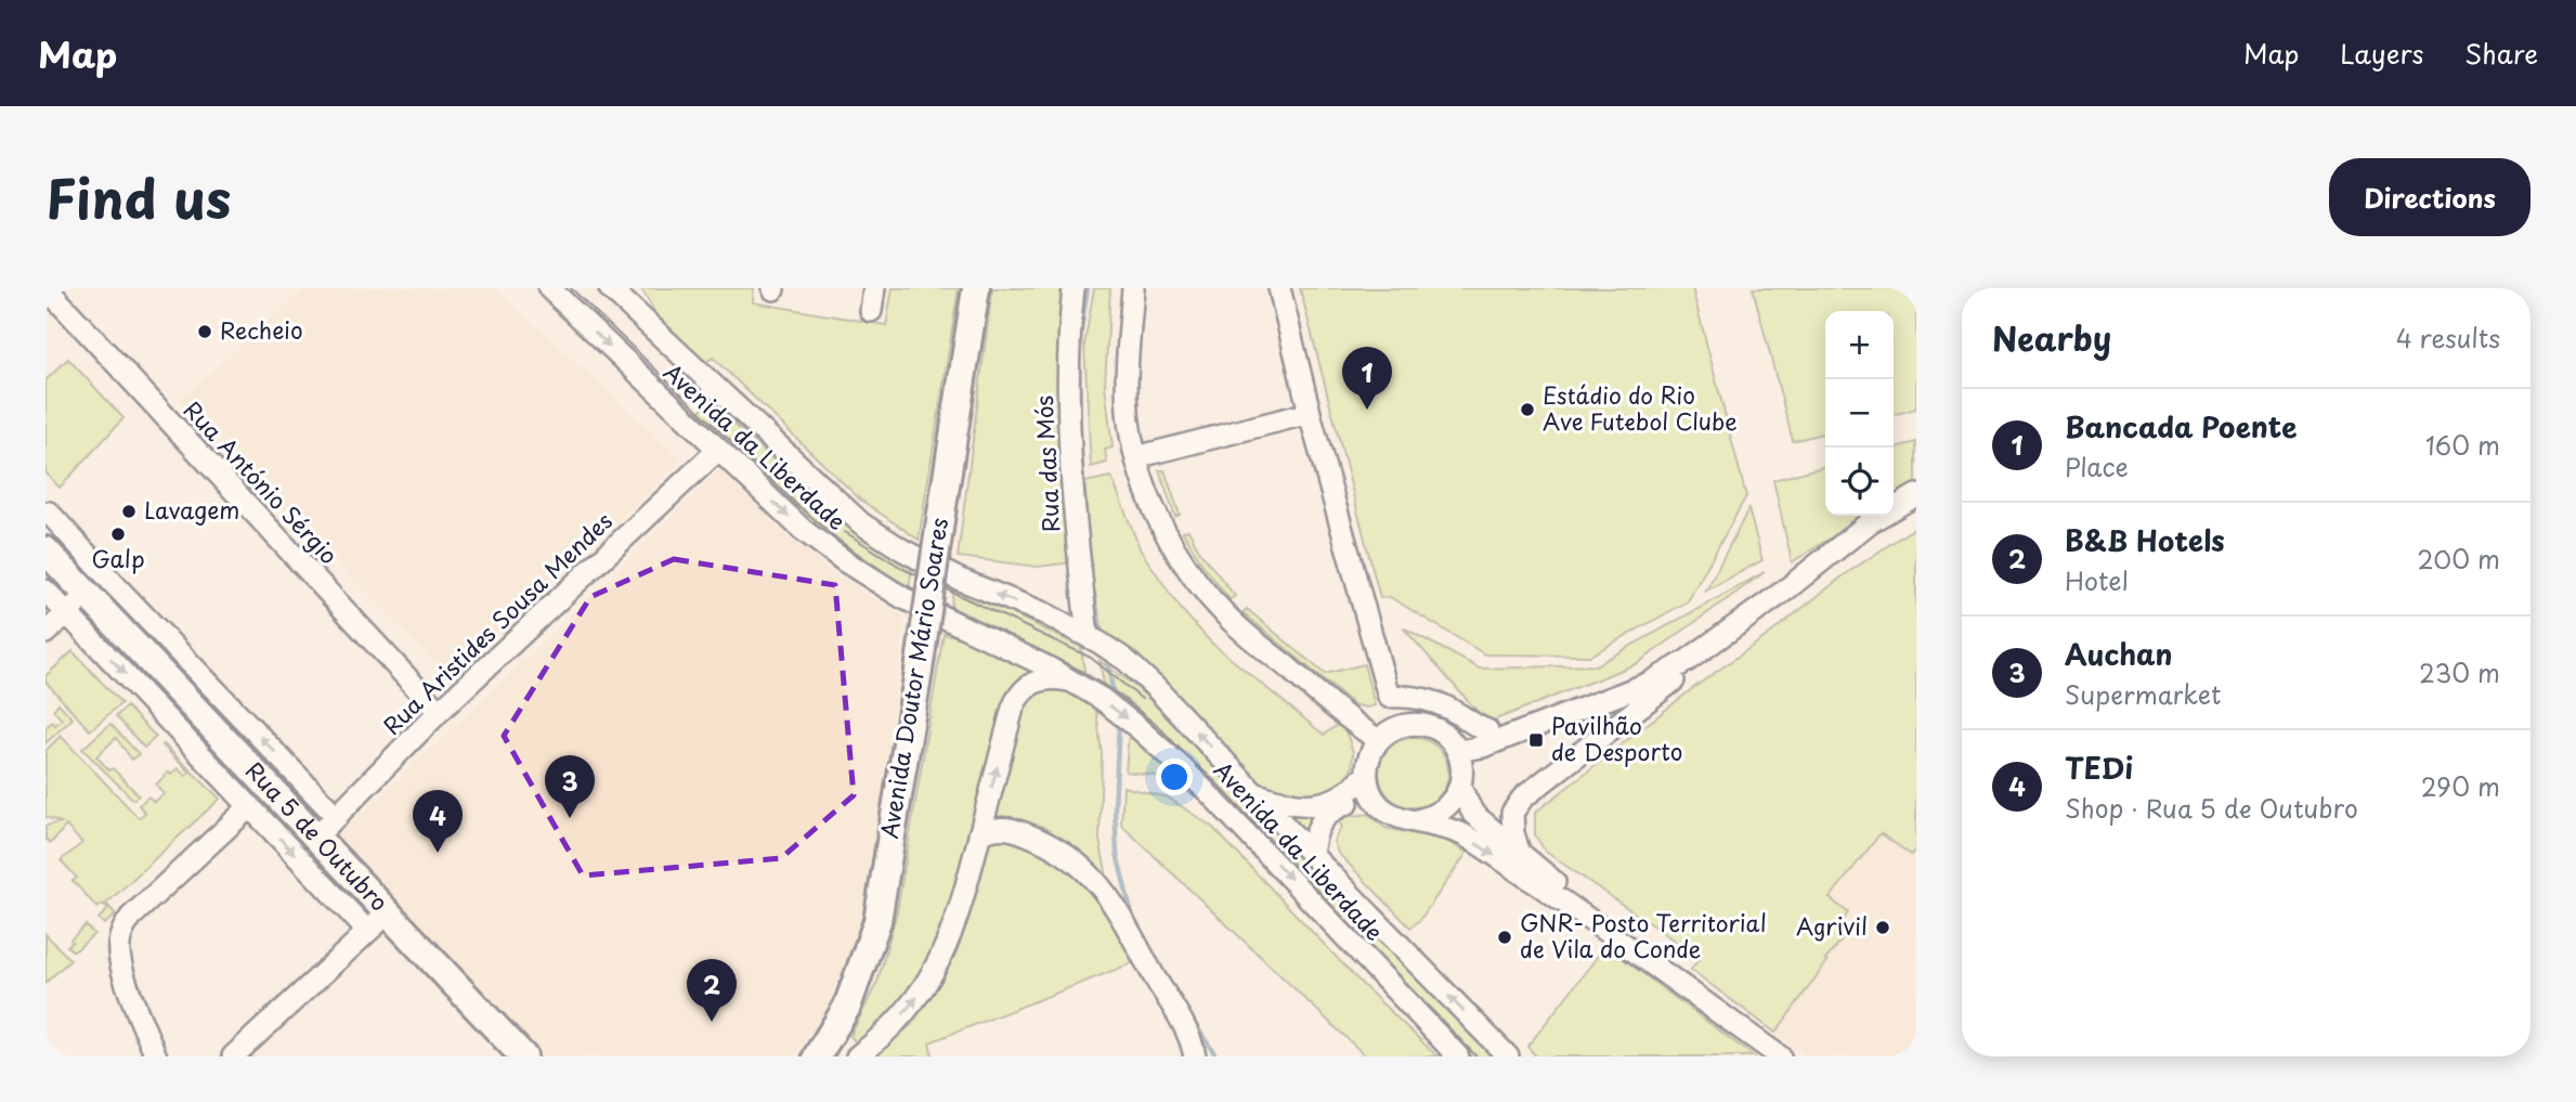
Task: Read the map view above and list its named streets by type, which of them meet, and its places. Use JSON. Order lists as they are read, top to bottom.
{
  "streets": {
    "main road": ["Avenida Doutor Mário Soares", "Rua 5 de Outubro"],
    "street": [
      "Avenida da Liberdade",
      "Rua das Mós",
      "Rua António Sérgio",
      "Rua Aristides Sousa Mendes"
    ]
  },
  "crossings": [
    ["Avenida da Liberdade", "Rua das Mós"],
    ["Avenida da Liberdade", "Rua Aristides Sousa Mendes"],
    ["Rua António Sérgio", "Rua Aristides Sousa Mendes"],
    ["Rua Aristides Sousa Mendes", "Rua 5 de Outubro"]
  ],
  "places": {
    "other": [
      "Recheio",
      "Estádio do Rio Ave Futebol Clube",
      "Lavagem",
      "Galp",
      "Agrivil",
      "GNR- Posto Territorial de Vila do Conde"
    ],
    "transit": ["Pavilhão de Desporto"]
  },
  "page": {
    "header": "Map",
    "nav": ["Map", "Layers", "Share"],
    "title": "Find us",
    "buttons": "Directions",
    "heading": ["Nearby", "4 results"],
    "map_buttons": ["+", "−"],
    "pins": [
      "1",
      "3",
      "4",
      "2"
    ],
    "list": [
      {
        "mark": "1",
        "name": "Bancada Poente",
        "note": "Place",
        "value": "160 m"
      },
      {
        "mark": "2",
        "name": "B&B Hotels",
        "note": "Hotel",
        "value": "200 m"
      },
      {
        "mark": "3",
        "name": "Auchan",
        "note": "Supermarket",
        "value": "230 m"
      },
      {
        "mark": "4",
        "name": "TEDi",
        "note": "Shop · Rua 5 de Outubro",
        "value": "290 m"
      }
    ]
  }
}
